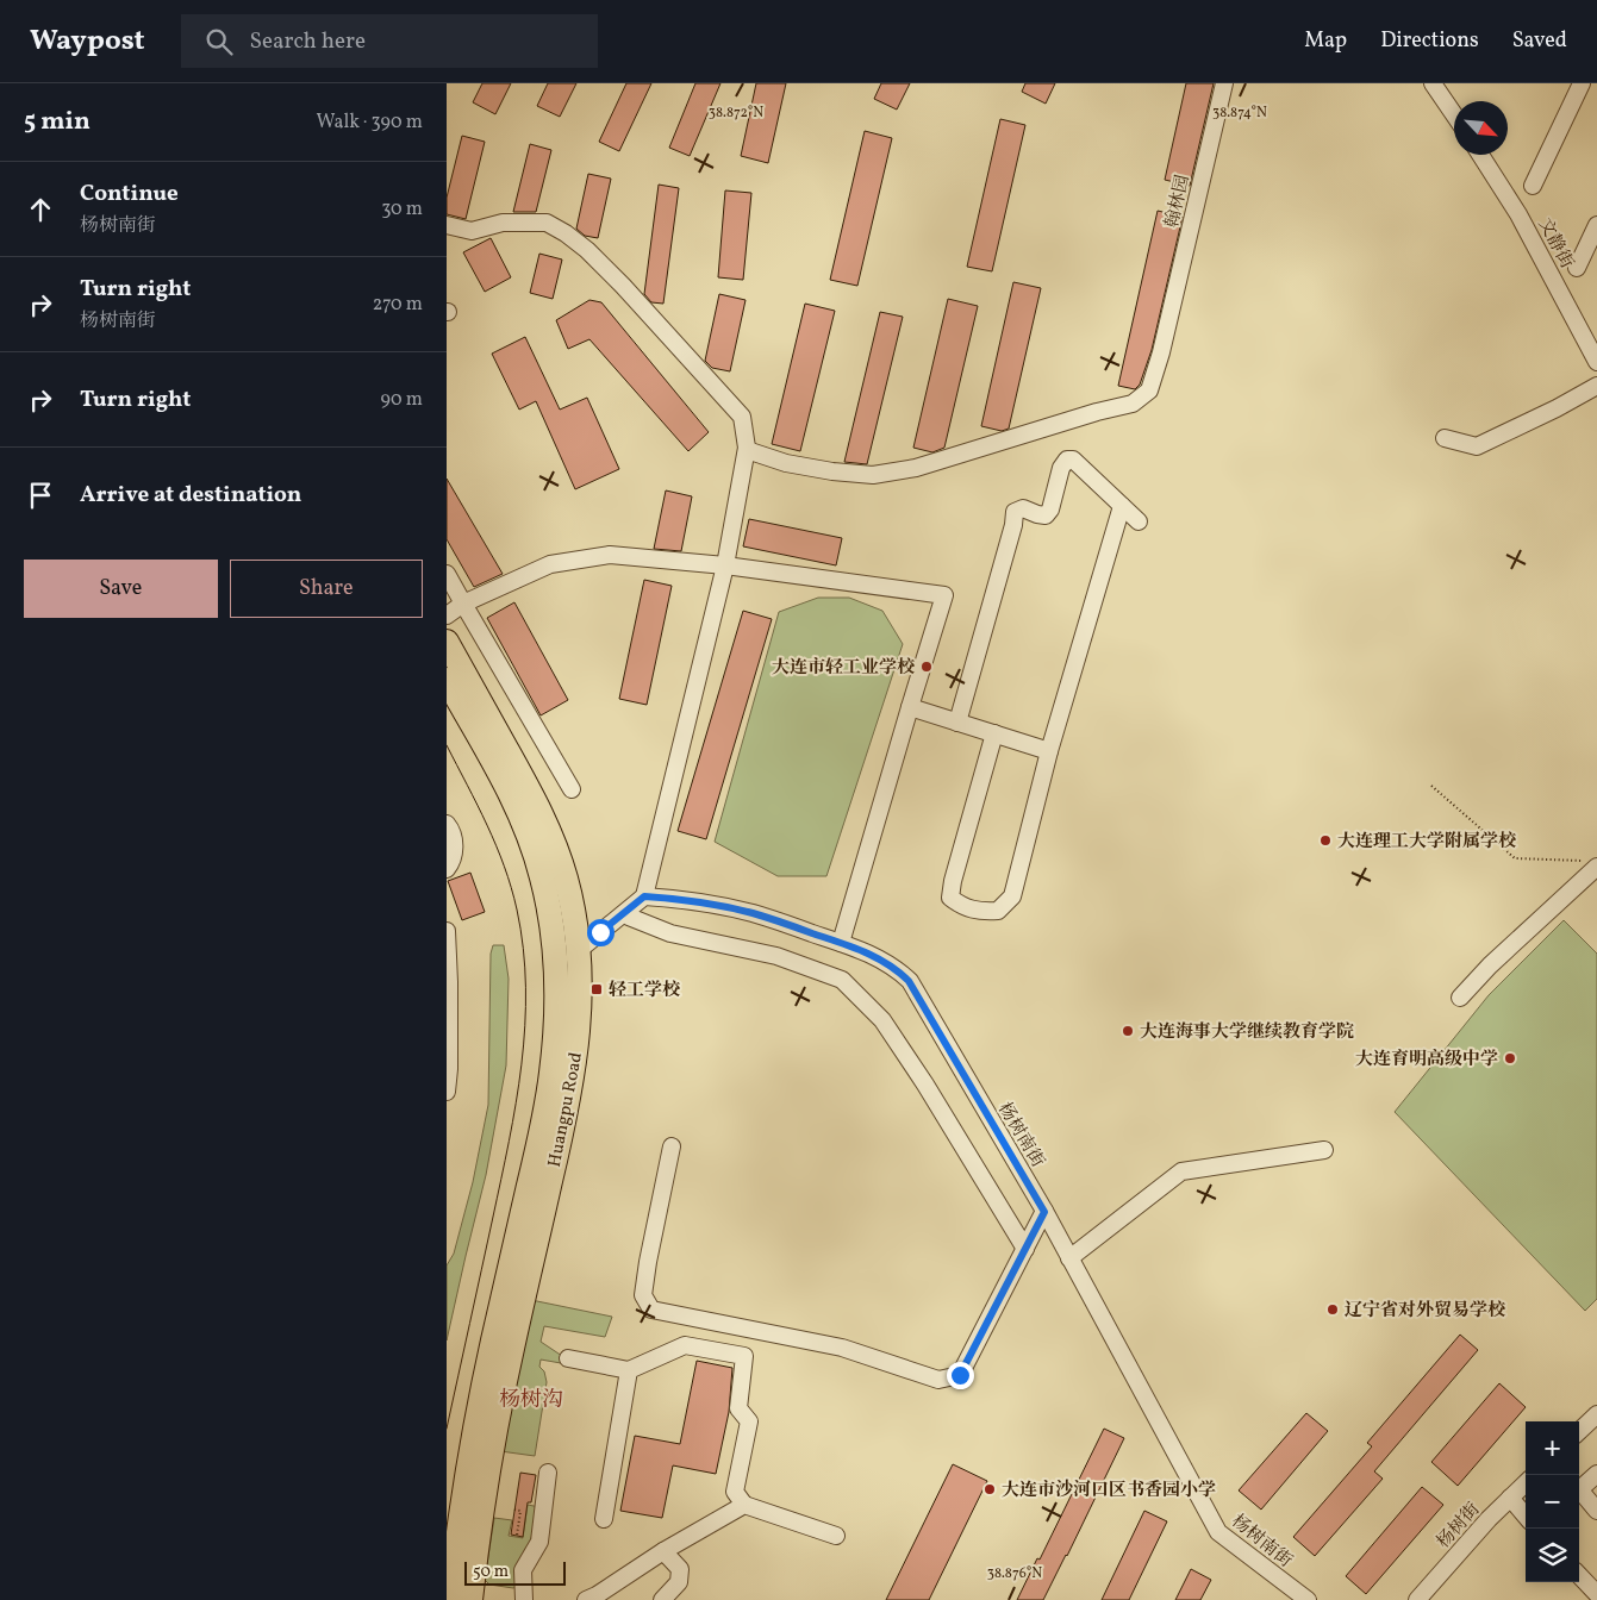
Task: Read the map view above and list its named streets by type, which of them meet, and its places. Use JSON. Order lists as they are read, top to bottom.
{
  "streets": {
    "highway": ["Huangpu Road"],
    "street": [
      "翰林园",
      "文静街",
      "杨树南街",
      "杨树街"
    ]
  },
  "districts": ["杨树沟"],
  "places": {
    "other": [
      "大连市轻工业学校",
      "大连理工大学附属学校",
      "大连海事大学继续教育学院",
      "大连育明高级中学",
      "辽宁省对外贸易学校",
      "大连市沙河口区书香园小学"
    ],
    "transit": ["轻工学校"]
  },
  "scale_bar": "50 m",
  "north": "bottom right",
  "page": {
    "header": "Waypost",
    "search": "Search here",
    "nav": ["Map", "Directions", "Saved"],
    "heading": ["5 min", "Walk · 390 m"],
    "list": [
      ["Continue", "杨树南街", "30 m"],
      ["Turn right", "杨树南街", "270 m"],
      ["Turn right", "90 m"],
      "Arrive at destination"
    ],
    "buttons": ["Save", "Share"],
    "map_buttons": ["+", "−"],
    "scale": "50 m"
  },
  "coordinates": ["38.872°N", "38.874°N", "38.876°N"]
}
